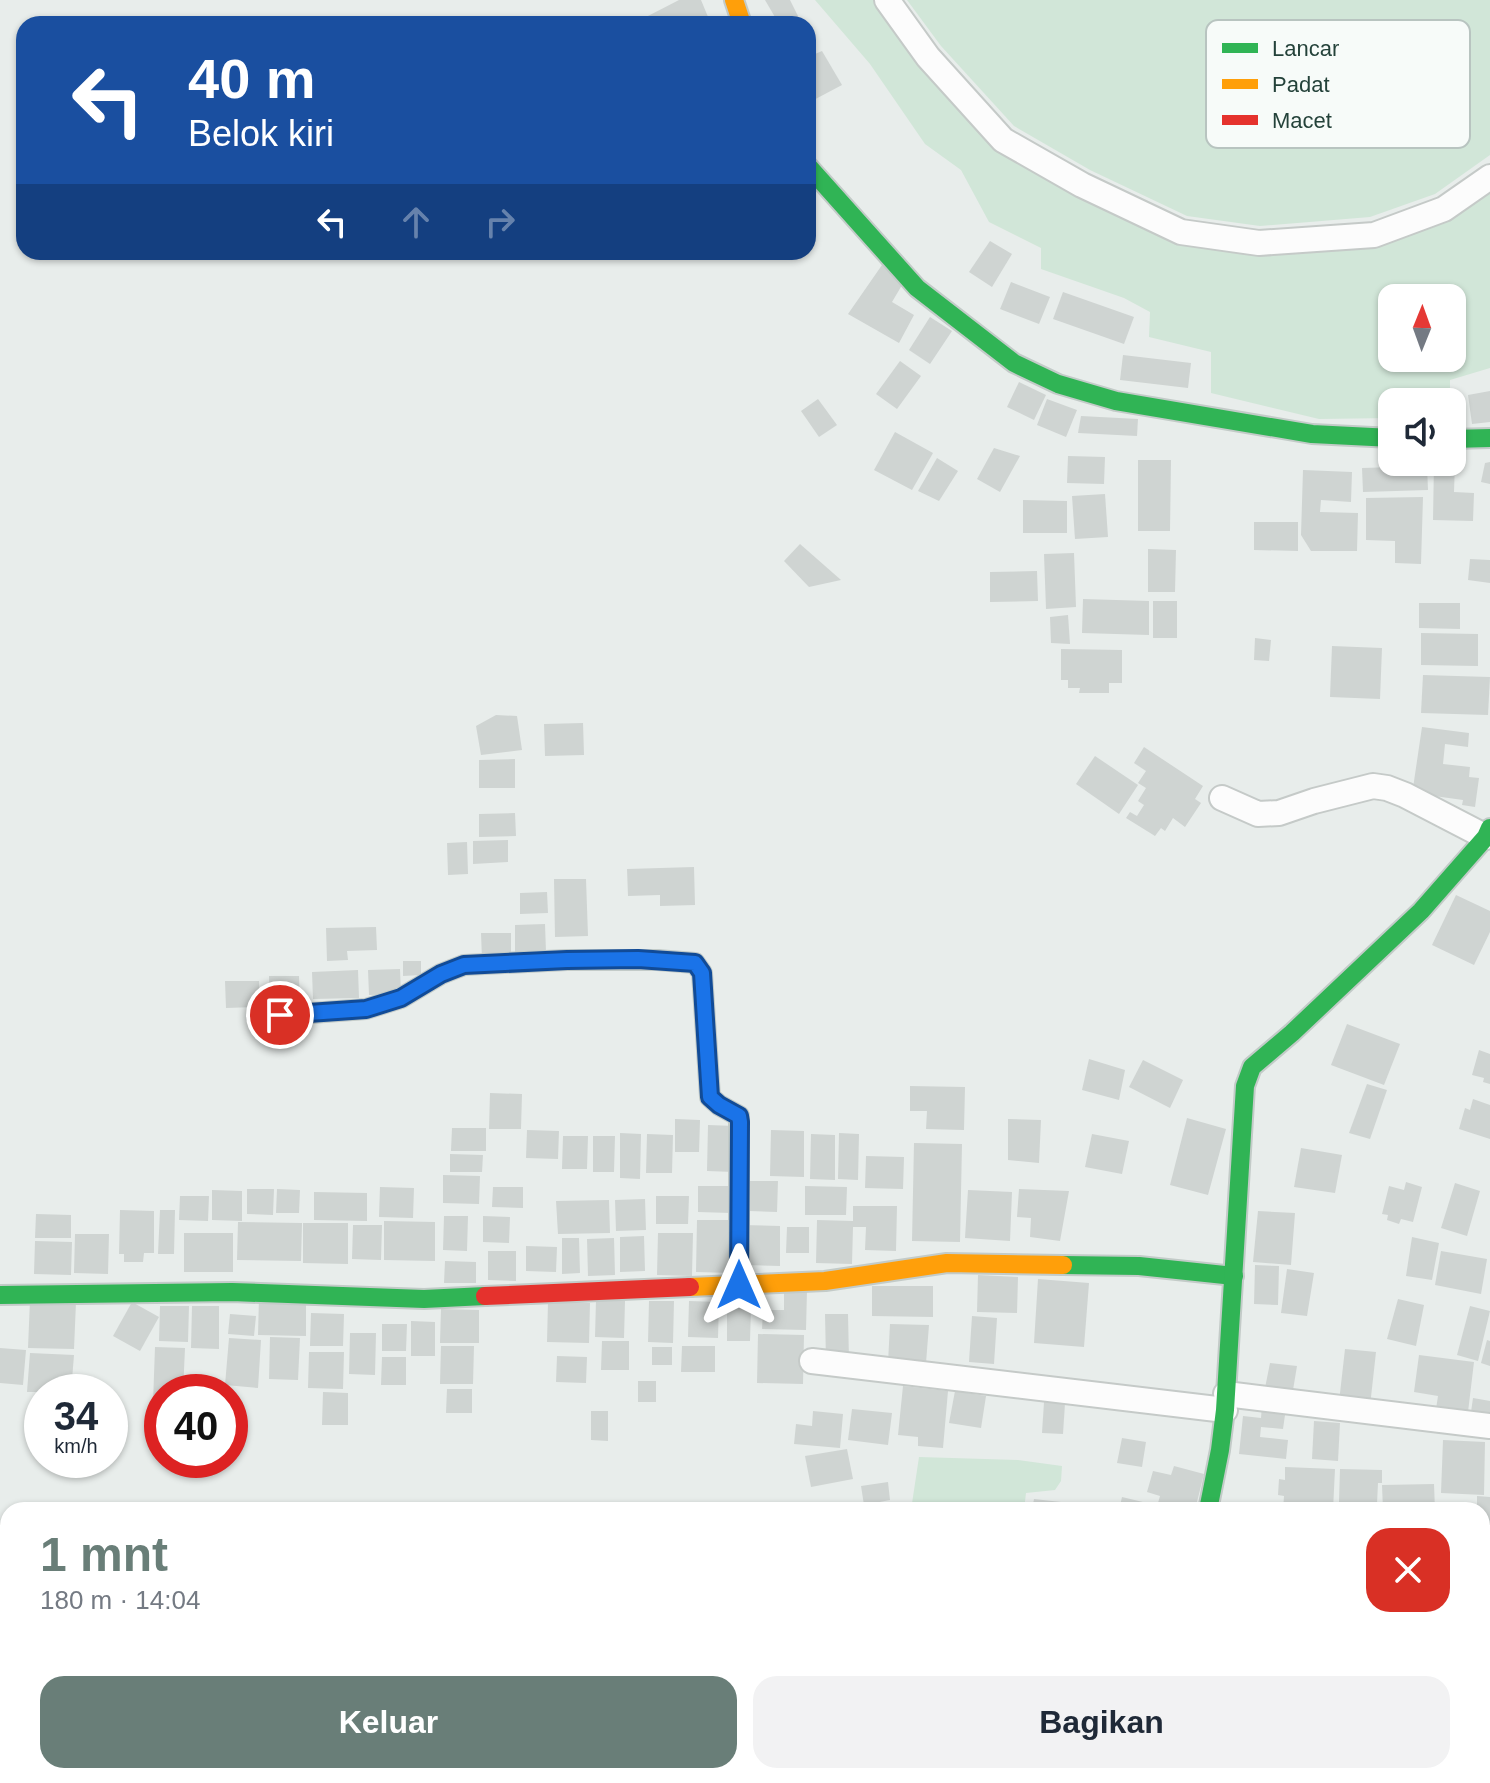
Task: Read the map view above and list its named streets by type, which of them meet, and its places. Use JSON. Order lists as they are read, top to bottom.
{
  "legend": ["Lancar", "Padat", "Macet"],
  "north": "top",
  "page": {
    "turn": ["40 m", "Belok kiri"],
    "speed": "34 km/h",
    "limit": "40",
    "heading": ["1 mnt", "180 m · 14:04"],
    "buttons": ["Keluar", "Bagikan"]
  }
}
